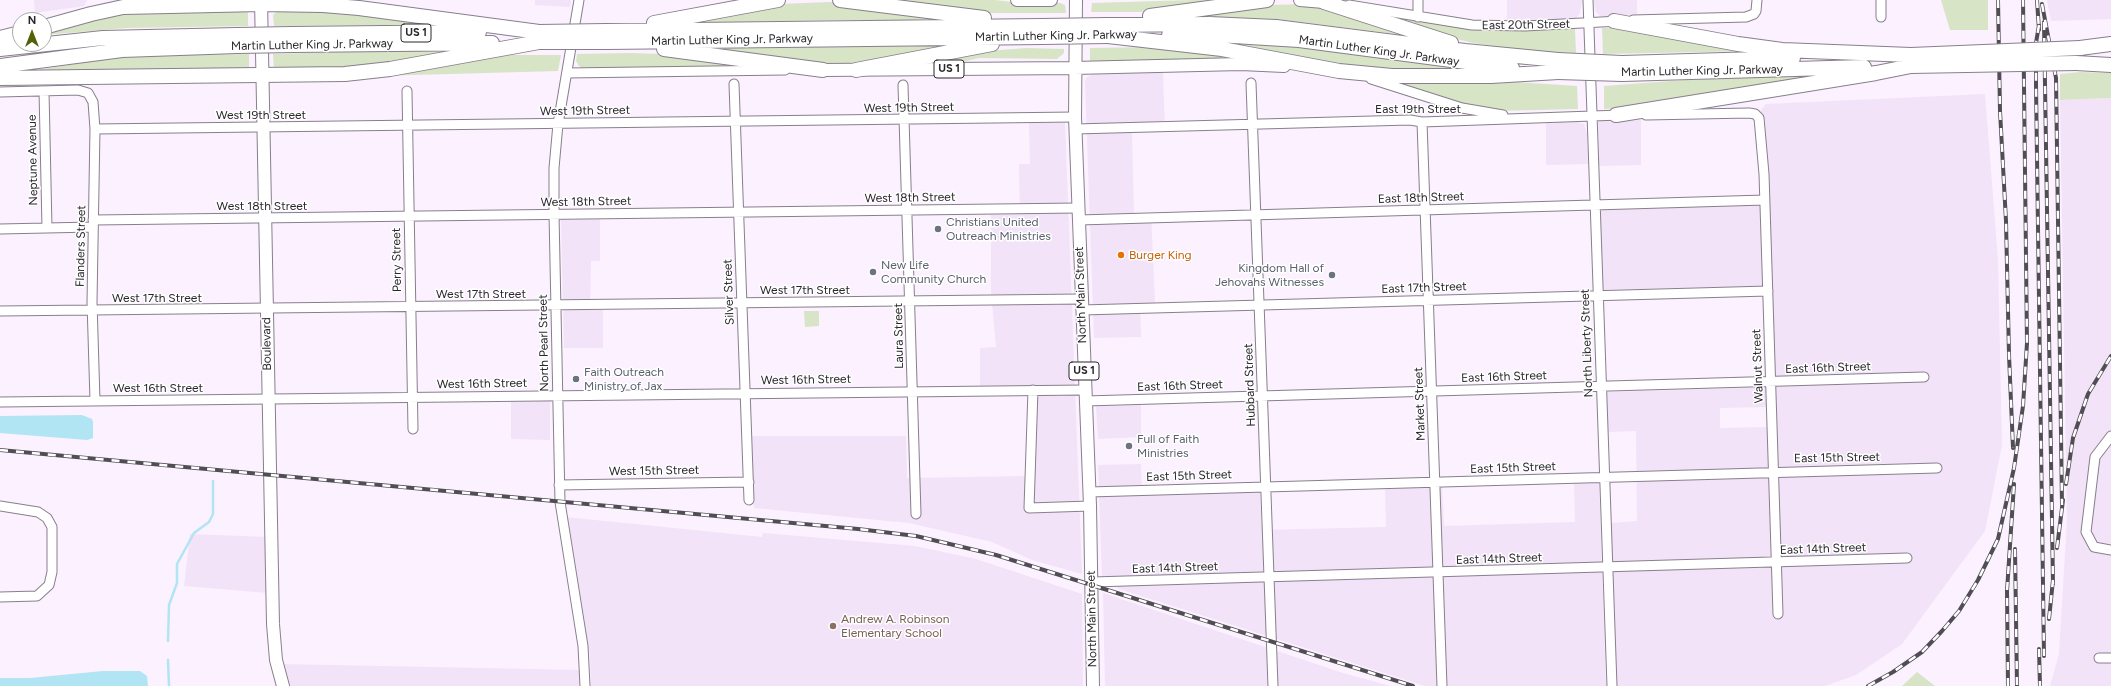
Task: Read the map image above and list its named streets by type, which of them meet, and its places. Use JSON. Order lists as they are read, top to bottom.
{
  "streets": {
    "highway": ["US 1", "Martin Luther King Jr. Parkway"],
    "main road": ["East 20th Street", "North Main Street", "Boulevard"],
    "street": [
      "West 19th Street",
      "East 19th Street",
      "Neptune Avenue",
      "West 18th Street",
      "East 18th Street",
      "Flanders Street",
      "Perry Street",
      "East 17th Street",
      "West 17th Street",
      "Silver Street",
      "Laura Street",
      "North Pearl Street",
      "North Liberty Street",
      "Walnut Street",
      "East 16th Street",
      "West 16th Street",
      "Hubbard Street",
      "Market Street",
      "East 15th Street",
      "West 15th Street",
      "East 14th Street"
    ]
  },
  "crossings": [
    ["East 20th Street", "North Liberty Street"],
    ["US 1", "Martin Luther King Jr. Parkway"],
    ["US 1", "North Main Street"],
    ["West 19th Street", "East 19th Street"],
    ["West 19th Street", "Flanders Street"],
    ["West 19th Street", "Perry Street"],
    ["West 19th Street", "Silver Street"],
    ["West 19th Street", "North Main Street"],
    ["West 19th Street", "Laura Street"],
    ["West 19th Street", "North Pearl Street"],
    ["West 19th Street", "Boulevard"],
    ["East 19th Street", "North Main Street"],
    ["East 19th Street", "North Liberty Street"],
    ["East 19th Street", "Walnut Street"],
    ["East 19th Street", "Hubbard Street"],
    ["East 19th Street", "Market Street"],
    ["Neptune Avenue", "West 18th Street"],
    ["Neptune Avenue", "Flanders Street"],
    ["West 18th Street", "East 18th Street"],
    ["West 18th Street", "Flanders Street"],
    ["West 18th Street", "Perry Street"],
    ["West 18th Street", "Silver Street"],
    ["West 18th Street", "North Main Street"],
    ["West 18th Street", "Laura Street"],
    ["West 18th Street", "North Pearl Street"],
    ["West 18th Street", "Boulevard"],
    ["East 18th Street", "North Main Street"],
    ["East 18th Street", "North Liberty Street"],
    ["East 18th Street", "Walnut Street"],
    ["East 18th Street", "Hubbard Street"],
    ["East 18th Street", "Market Street"],
    ["Flanders Street", "West 17th Street"],
    ["Flanders Street", "West 16th Street"],
    ["Perry Street", "West 17th Street"],
    ["Perry Street", "West 16th Street"],
    ["East 17th Street", "West 17th Street"],
    ["East 17th Street", "North Main Street"],
    ["East 17th Street", "North Liberty Street"],
    ["East 17th Street", "Walnut Street"],
    ["East 17th Street", "Hubbard Street"],
    ["East 17th Street", "Market Street"],
    ["West 17th Street", "Silver Street"],
    ["West 17th Street", "North Main Street"],
    ["West 17th Street", "Laura Street"],
    ["West 17th Street", "North Pearl Street"],
    ["West 17th Street", "Boulevard"],
    ["Silver Street", "West 16th Street"],
    ["Silver Street", "West 15th Street"],
    ["North Main Street", "East 16th Street"],
    ["North Main Street", "West 16th Street"],
    ["North Main Street", "East 15th Street"],
    ["North Main Street", "East 14th Street"],
    ["Laura Street", "West 16th Street"],
    ["North Pearl Street", "West 16th Street"],
    ["North Pearl Street", "West 15th Street"],
    ["North Liberty Street", "East 16th Street"],
    ["North Liberty Street", "East 15th Street"],
    ["North Liberty Street", "East 14th Street"],
    ["Boulevard", "West 16th Street"],
    ["Walnut Street", "East 16th Street"],
    ["Walnut Street", "East 15th Street"],
    ["Walnut Street", "East 14th Street"],
    ["East 16th Street", "West 16th Street"],
    ["East 16th Street", "Hubbard Street"],
    ["East 16th Street", "Market Street"],
    ["Hubbard Street", "East 15th Street"],
    ["Hubbard Street", "East 14th Street"],
    ["Market Street", "East 15th Street"],
    ["Market Street", "East 14th Street"]
  ],
  "places": [
    "Christians United Outreach Ministries",
    "Burger King",
    "New Life Community Church",
    "Kingdom Hall of Jehovahs Witnesses",
    "Faith Outreach Ministry of Jax",
    "Full of Faith Ministries",
    "Andrew A. Robinson Elementary School"
  ],
  "north": "top"
}
